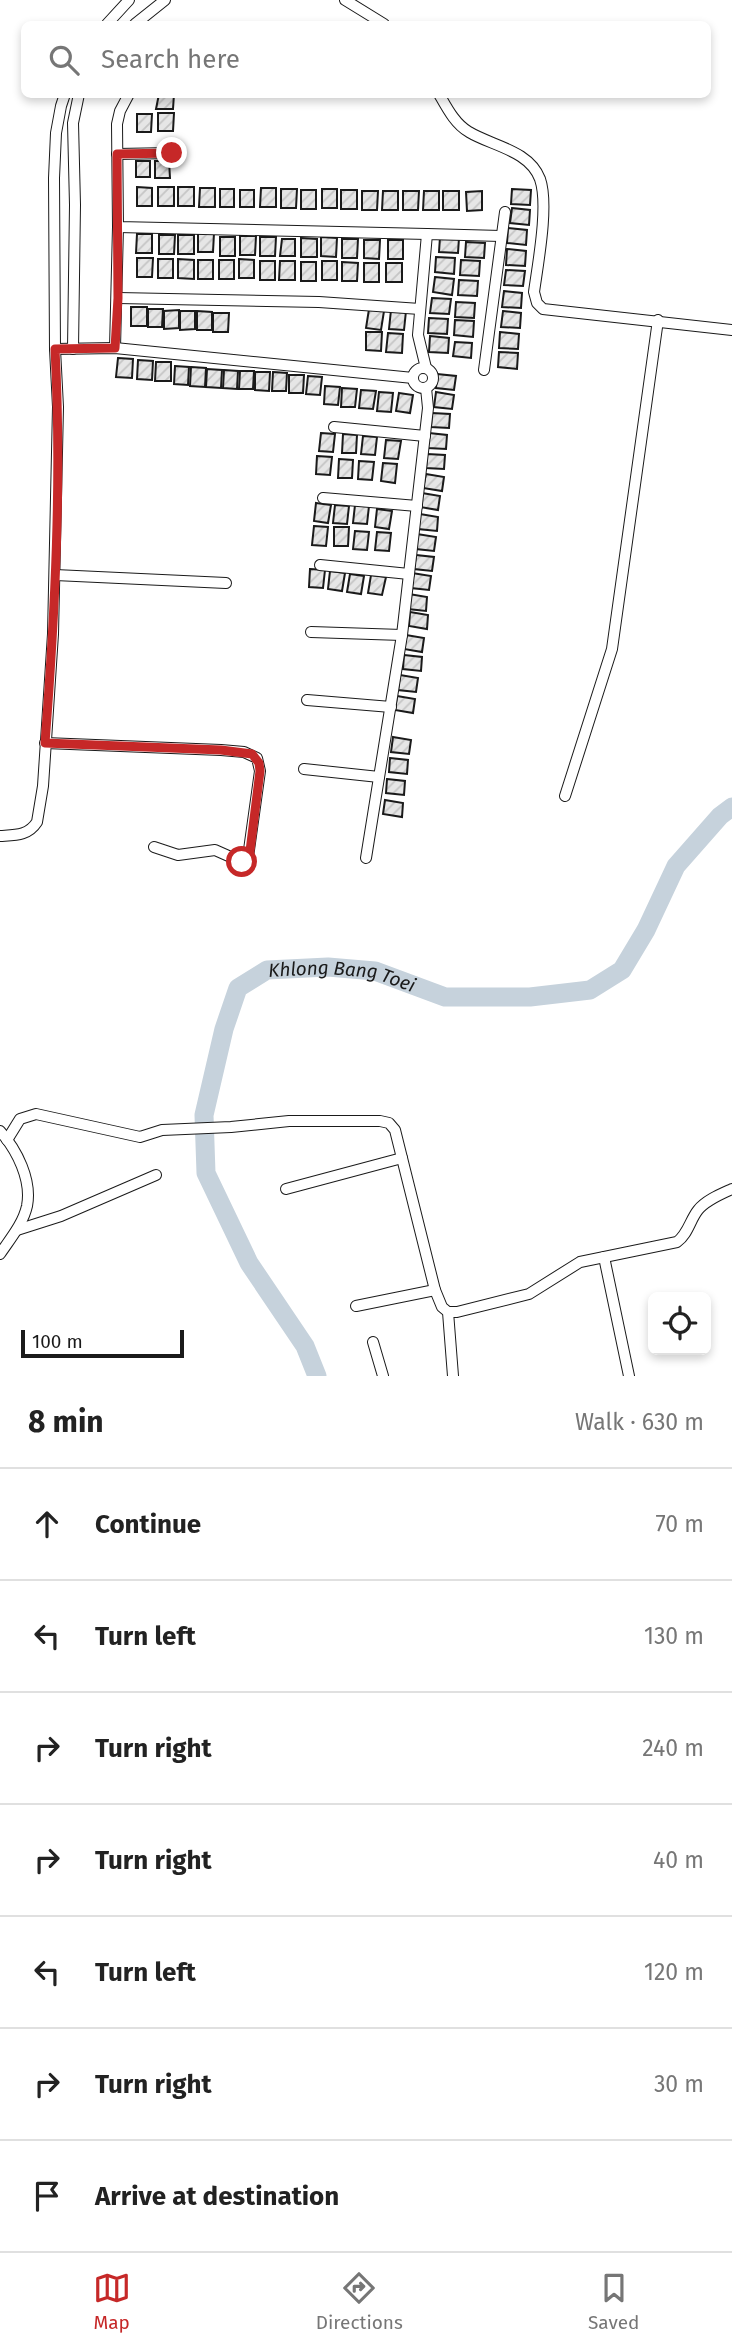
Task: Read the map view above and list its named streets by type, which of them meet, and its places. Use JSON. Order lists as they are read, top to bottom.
{
  "water": ["Khlong Bang Toei"],
  "scale_bar": "100 m",
  "page": {
    "search": "Search here",
    "scale": "100 m",
    "heading": ["8 min", "Walk · 630 m"],
    "list": [
      ["Continue", "70 m"],
      ["Turn left", "130 m"],
      ["Turn right", "240 m"],
      ["Turn right", "40 m"],
      ["Turn left", "120 m"],
      ["Turn right", "30 m"],
      "Arrive at destination"
    ],
    "nav": ["Map", "Directions", "Saved"]
  }
}
